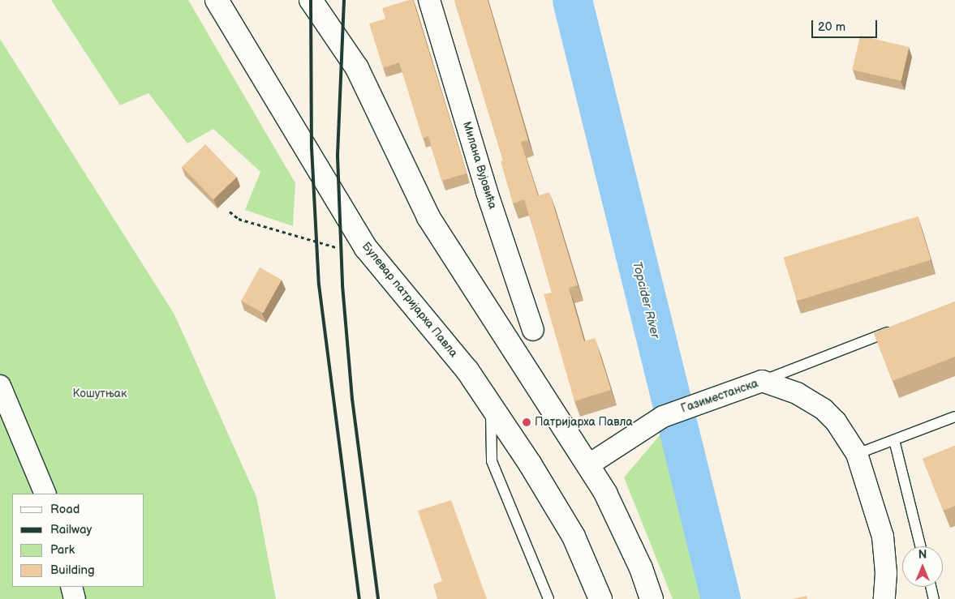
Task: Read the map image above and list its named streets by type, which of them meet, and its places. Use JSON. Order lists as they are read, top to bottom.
{
  "streets": {
    "main road": ["Булевар патријарха Павла"],
    "street": ["Милана Вујовића", "Газиместанска"]
  },
  "water": ["Topcider River"],
  "parks": ["Кошутњак"],
  "places": ["Патријарха Павла"],
  "legend": [
    "Road",
    "Railway",
    "Park",
    "Building"
  ],
  "scale_bar": "20 m",
  "north": "top"
}
